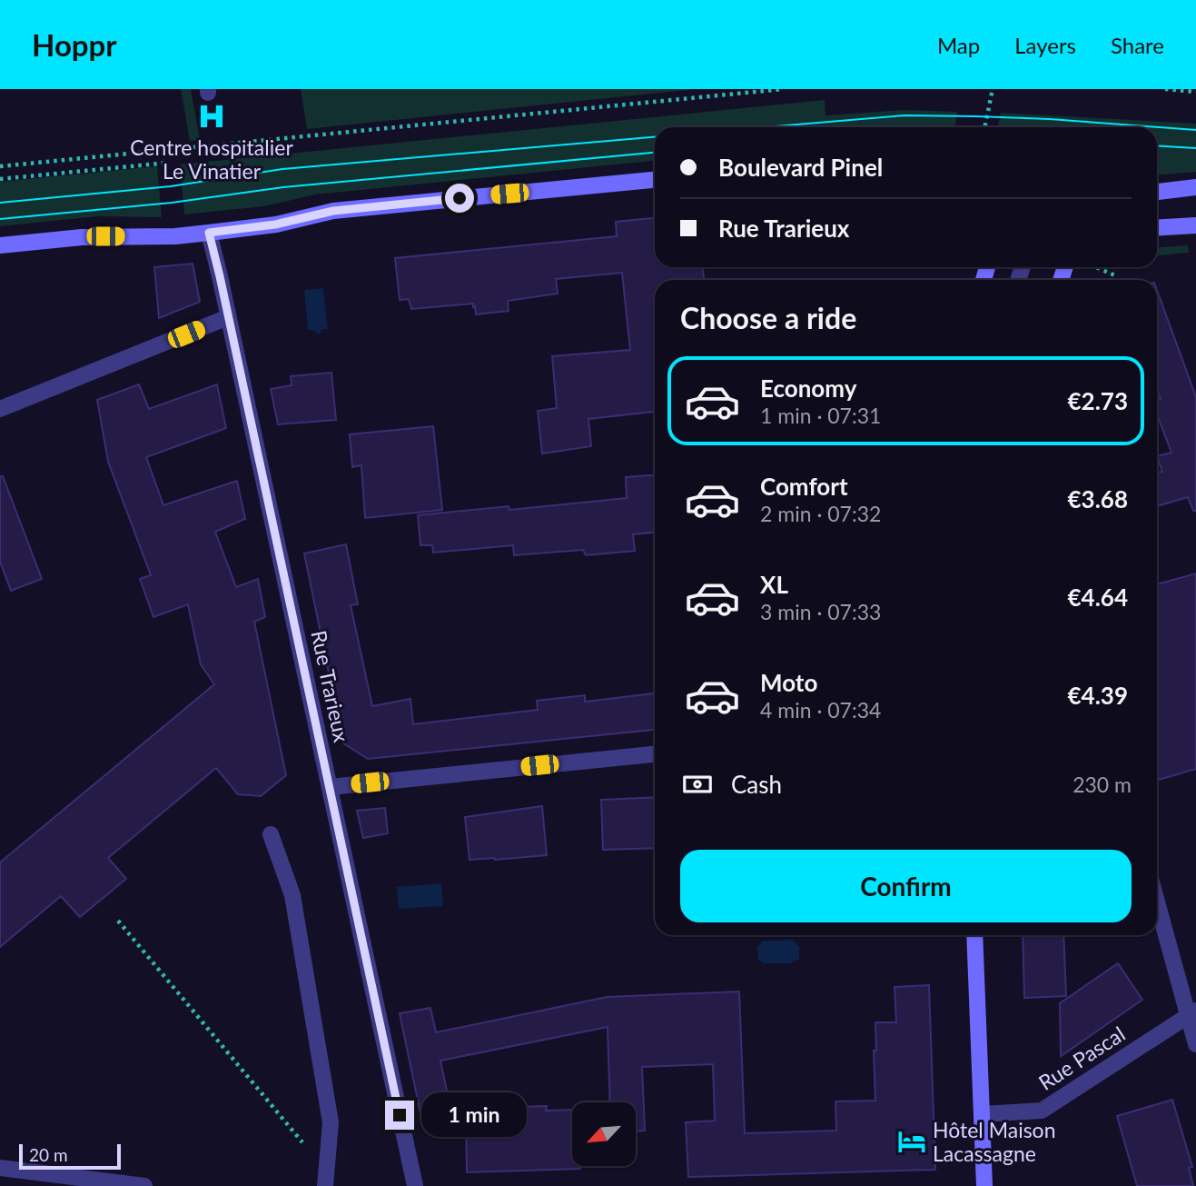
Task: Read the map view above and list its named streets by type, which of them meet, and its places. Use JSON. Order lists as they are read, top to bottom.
{
  "streets": {
    "street": ["Rue Trarieux", "Rue Pascal"]
  },
  "places": {
    "hospital": ["Centre hospitalier Le Vinatier"],
    "hotel": ["Hôtel Maison Lacassagne"]
  },
  "scale_bar": "20 m",
  "north": "bottom left",
  "page": {
    "header": "Hoppr",
    "nav": ["Map", "Layers", "Share"],
    "banner": ["Boulevard Pinel", "Rue Trarieux"],
    "heading": "Choose a ride",
    "list": [
      {
        "name": "Economy",
        "note": "1 min · 07:31",
        "value": "€2.73"
      },
      {
        "name": "Comfort",
        "note": "2 min · 07:32",
        "value": "€3.68"
      },
      {
        "name": "XL",
        "note": "3 min · 07:33",
        "value": "€4.64"
      },
      {
        "name": "Moto",
        "note": "4 min · 07:34",
        "value": "€4.39"
      }
    ],
    "pay": ["Cash", "230 m"],
    "buttons": "Confirm",
    "bubble": "1 min",
    "scale": "20 m"
  }
}
